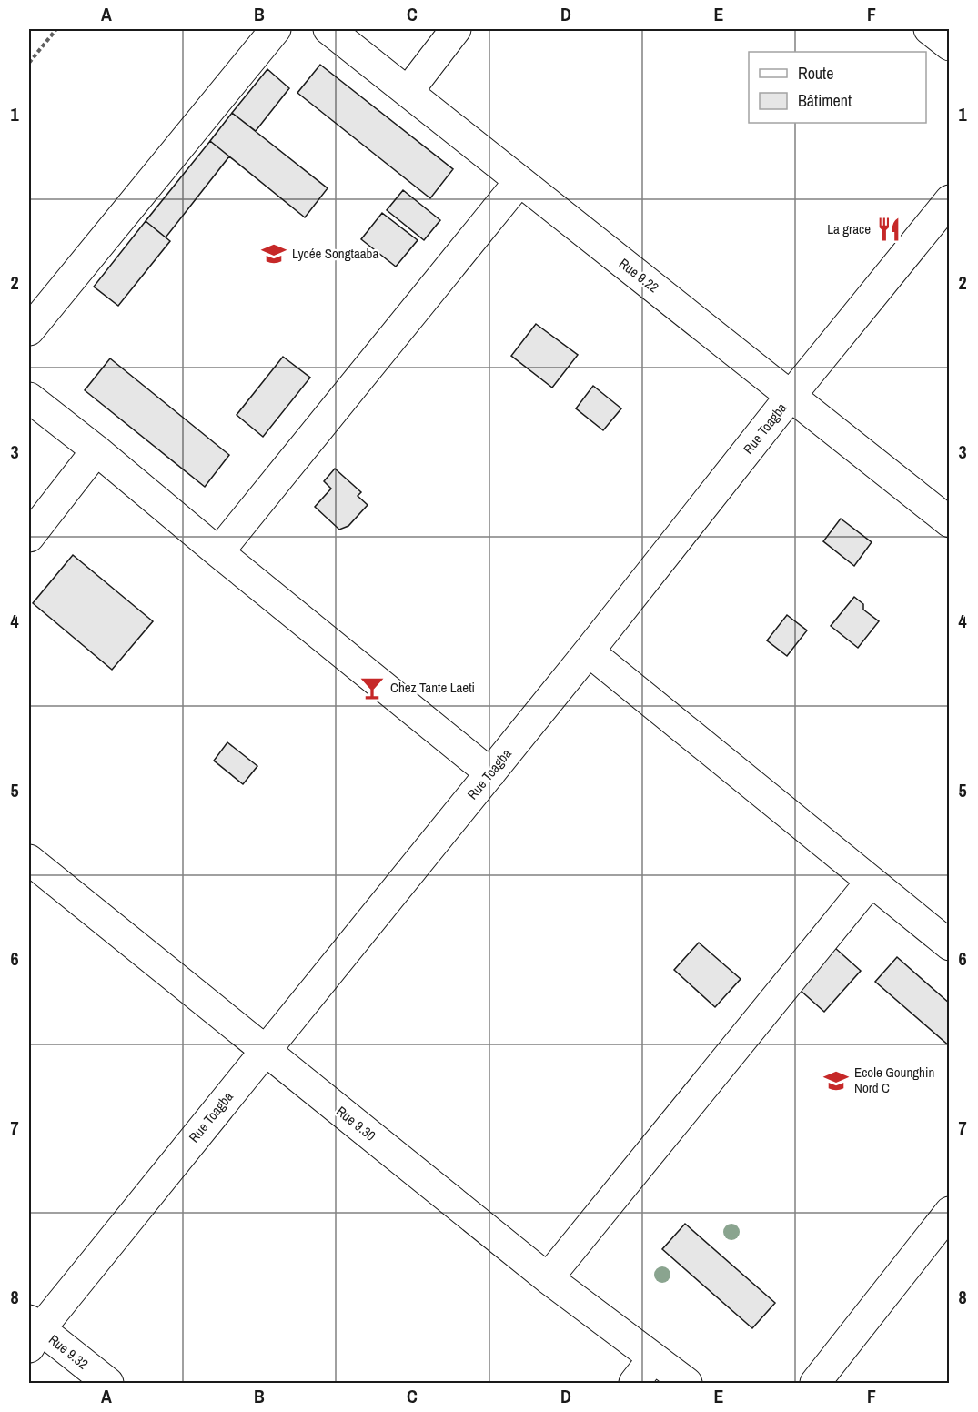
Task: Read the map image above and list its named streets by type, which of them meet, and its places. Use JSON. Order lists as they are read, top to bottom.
{
  "streets": {
    "street": [
      "Rue 9.22",
      "Rue Toagba",
      "Rue 9.30",
      "Rue 9.32"
    ]
  },
  "crossings": [
    ["Rue 9.22", "Rue Toagba"],
    ["Rue Toagba", "Rue 9.30"],
    ["Rue Toagba", "Rue 9.32"]
  ],
  "places": {
    "restaurant": ["La grace"],
    "school or university": ["Lycée Songtaaba", "Ecole Gounghin Nord C"],
    "bar": ["Chez Tante Laeti"]
  },
  "legend": ["Route", "Bâtiment"],
  "grid": {
    "columns": [
      "A",
      "B",
      "C",
      "D",
      "E",
      "F"
    ],
    "rows": [
      "1",
      "2",
      "3",
      "4",
      "5",
      "6",
      "7",
      "8"
    ]
  }
}
